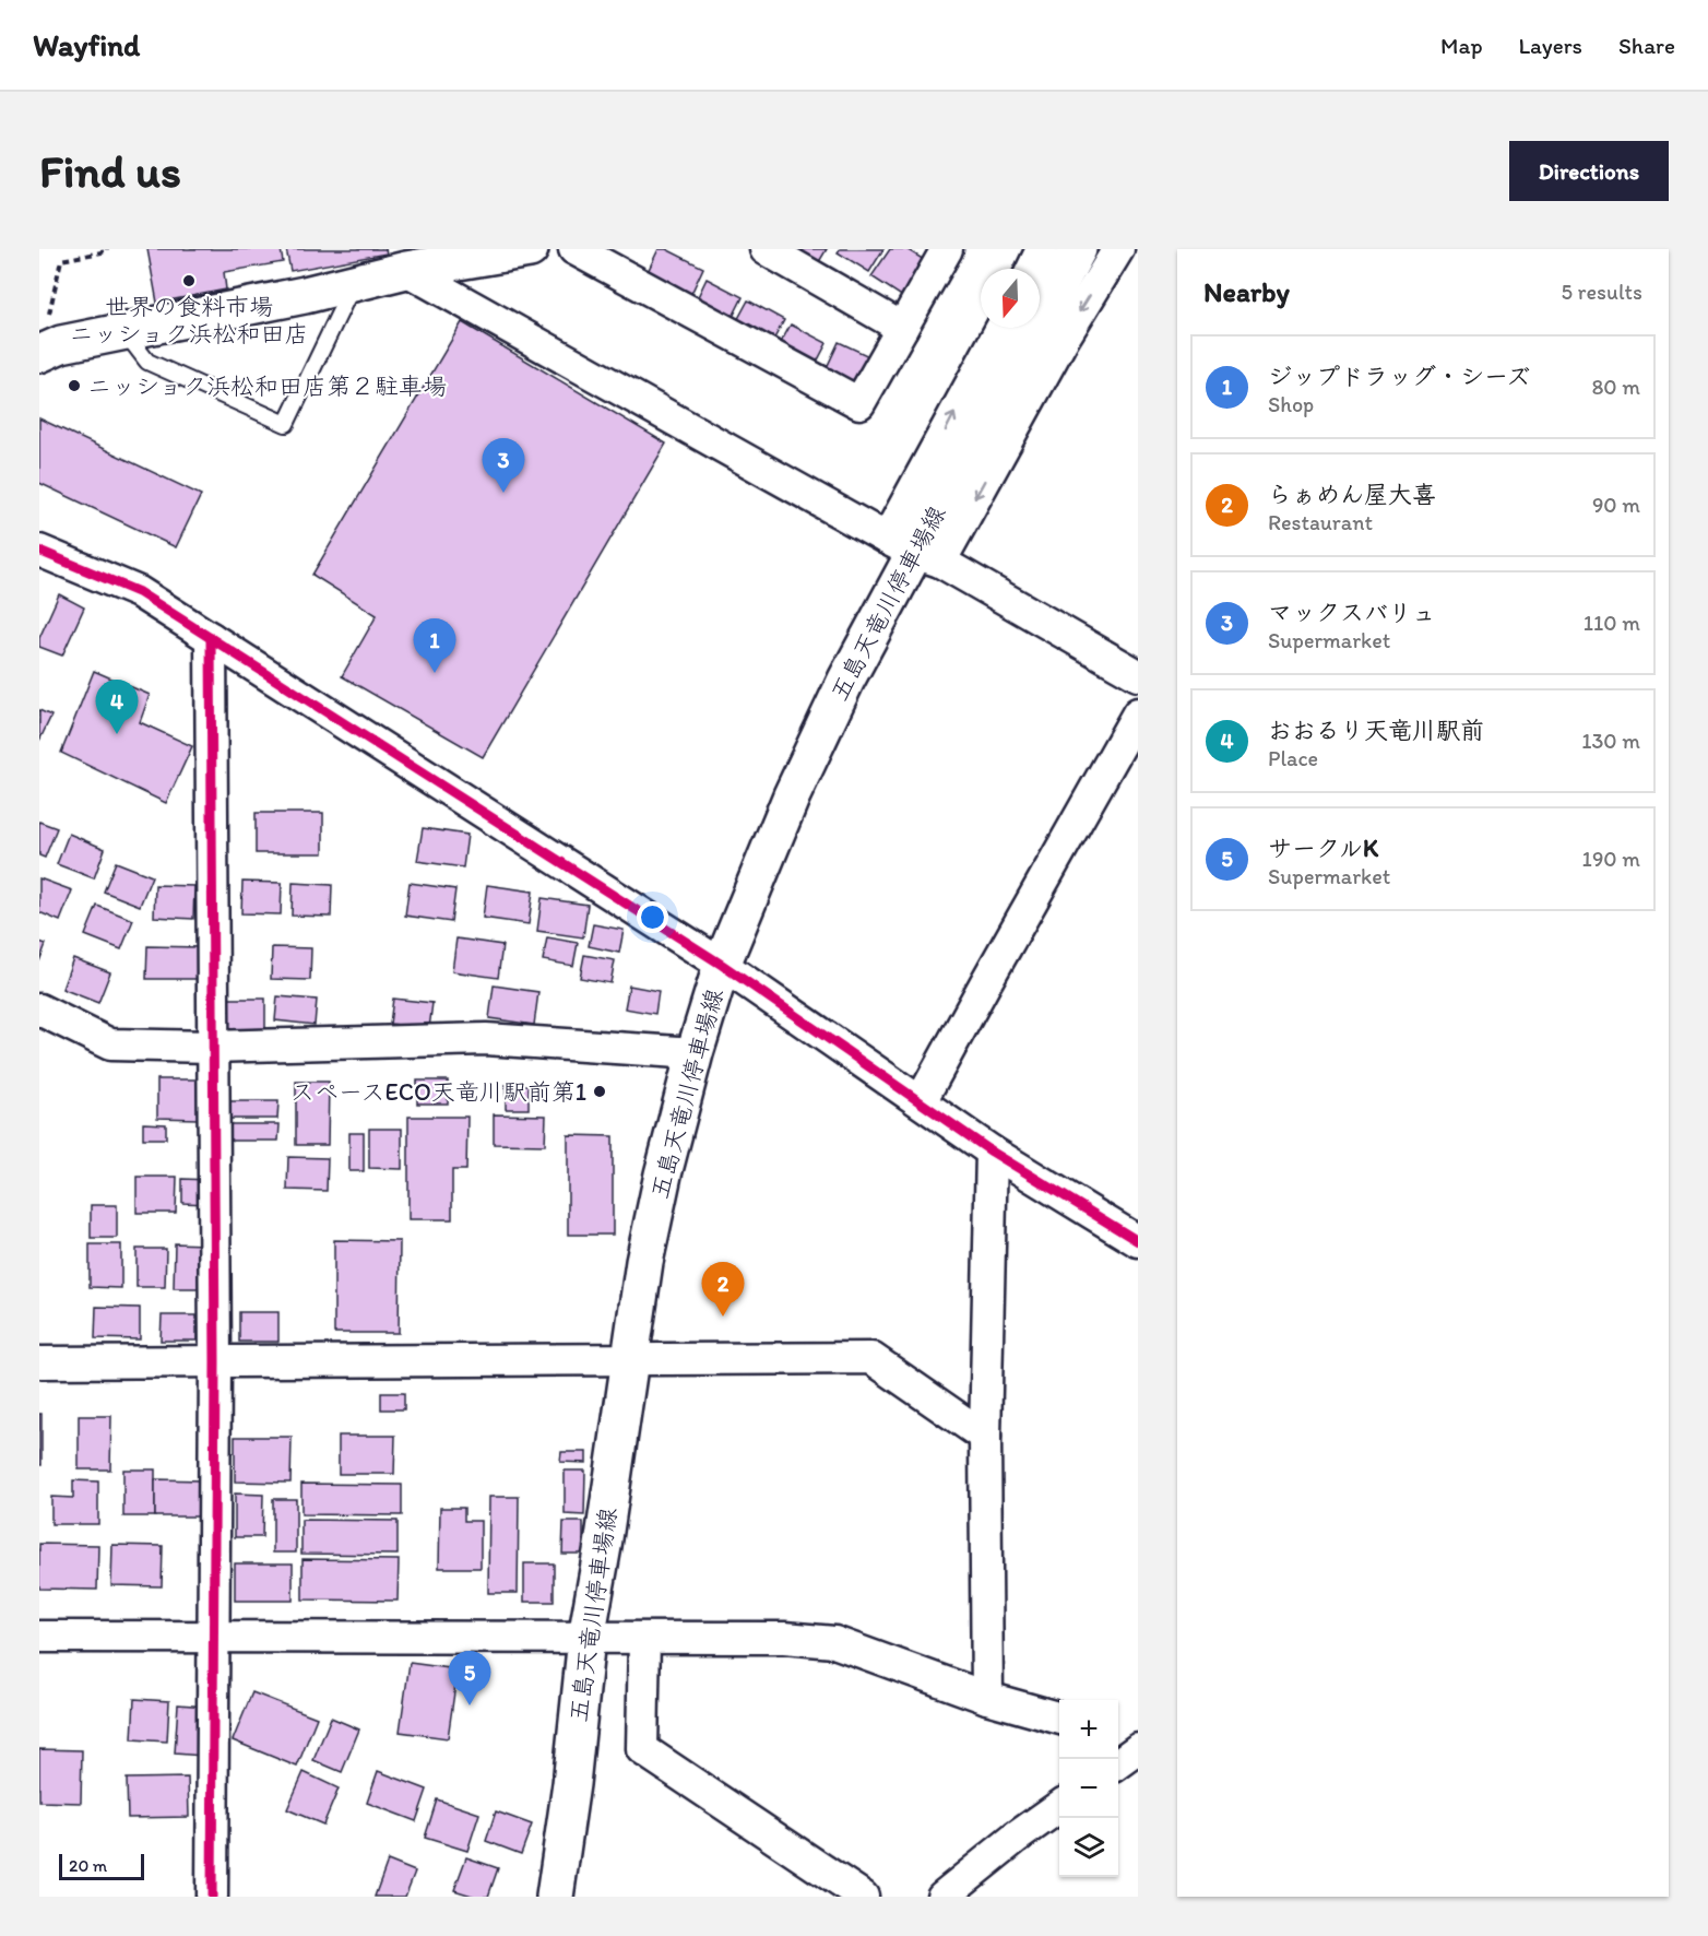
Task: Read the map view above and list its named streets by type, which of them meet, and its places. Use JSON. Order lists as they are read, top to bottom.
{
  "streets": {
    "main road": ["五島天竜川停車場線"]
  },
  "places": ["世界の食料市場 ニッショク浜松和田店", "ニッショク浜松和田店第２駐車場", "スペースECO天竜川駅前第1"],
  "scale_bar": "20 m",
  "north": "bottom",
  "page": {
    "header": "Wayfind",
    "nav": ["Map", "Layers", "Share"],
    "buttons": "Directions",
    "title": "Find us",
    "heading": ["Nearby", "5 results"],
    "list": [
      {
        "mark": "1",
        "name": "ジップドラッグ・シーズ",
        "note": "Shop",
        "value": "80 m"
      },
      {
        "mark": "2",
        "name": "らぁめん屋大喜",
        "note": "Restaurant",
        "value": "90 m"
      },
      {
        "mark": "3",
        "name": "マックスバリュ",
        "note": "Supermarket",
        "value": "110 m"
      },
      {
        "mark": "4",
        "name": "おおるり天竜川駅前",
        "note": "Place",
        "value": "130 m"
      },
      {
        "mark": "5",
        "name": "サークルK",
        "note": "Supermarket",
        "value": "190 m"
      }
    ],
    "pins": [
      "3",
      "1",
      "4",
      "2",
      "5"
    ],
    "map_buttons": ["+", "−"],
    "scale": "20 m"
  }
}
